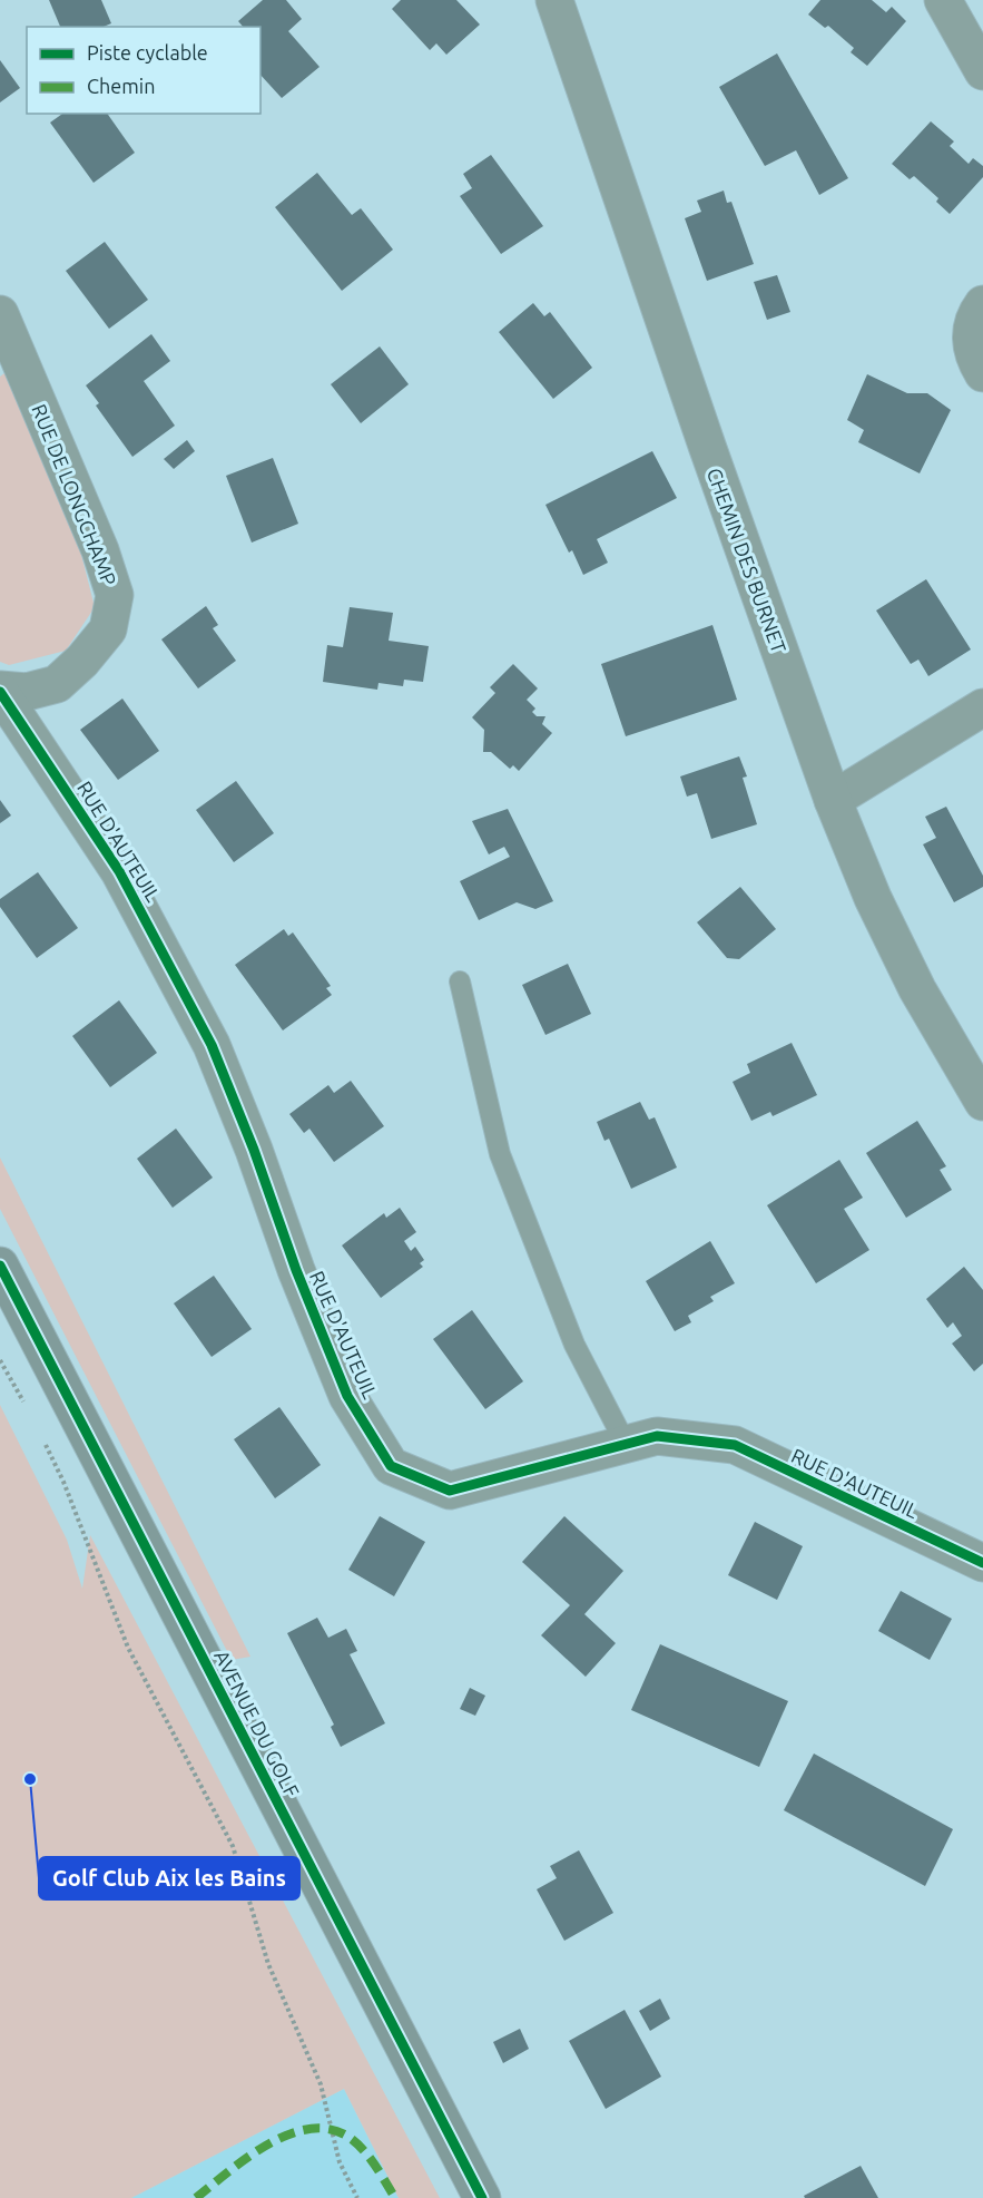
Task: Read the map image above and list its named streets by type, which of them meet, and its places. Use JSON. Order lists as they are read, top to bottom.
{
  "streets": {
    "main road": ["AVENUE DU GOLF"],
    "street": ["RUE DE LONGCHAMP", "CHEMIN DES BURNET", "RUE D'AUTEUIL"]
  },
  "crossings": [
    ["RUE DE LONGCHAMP", "RUE D'AUTEUIL"]
  ],
  "places": ["Golf Club Aix les Bains"],
  "legend": ["Piste cyclable", "Chemin"]
}
